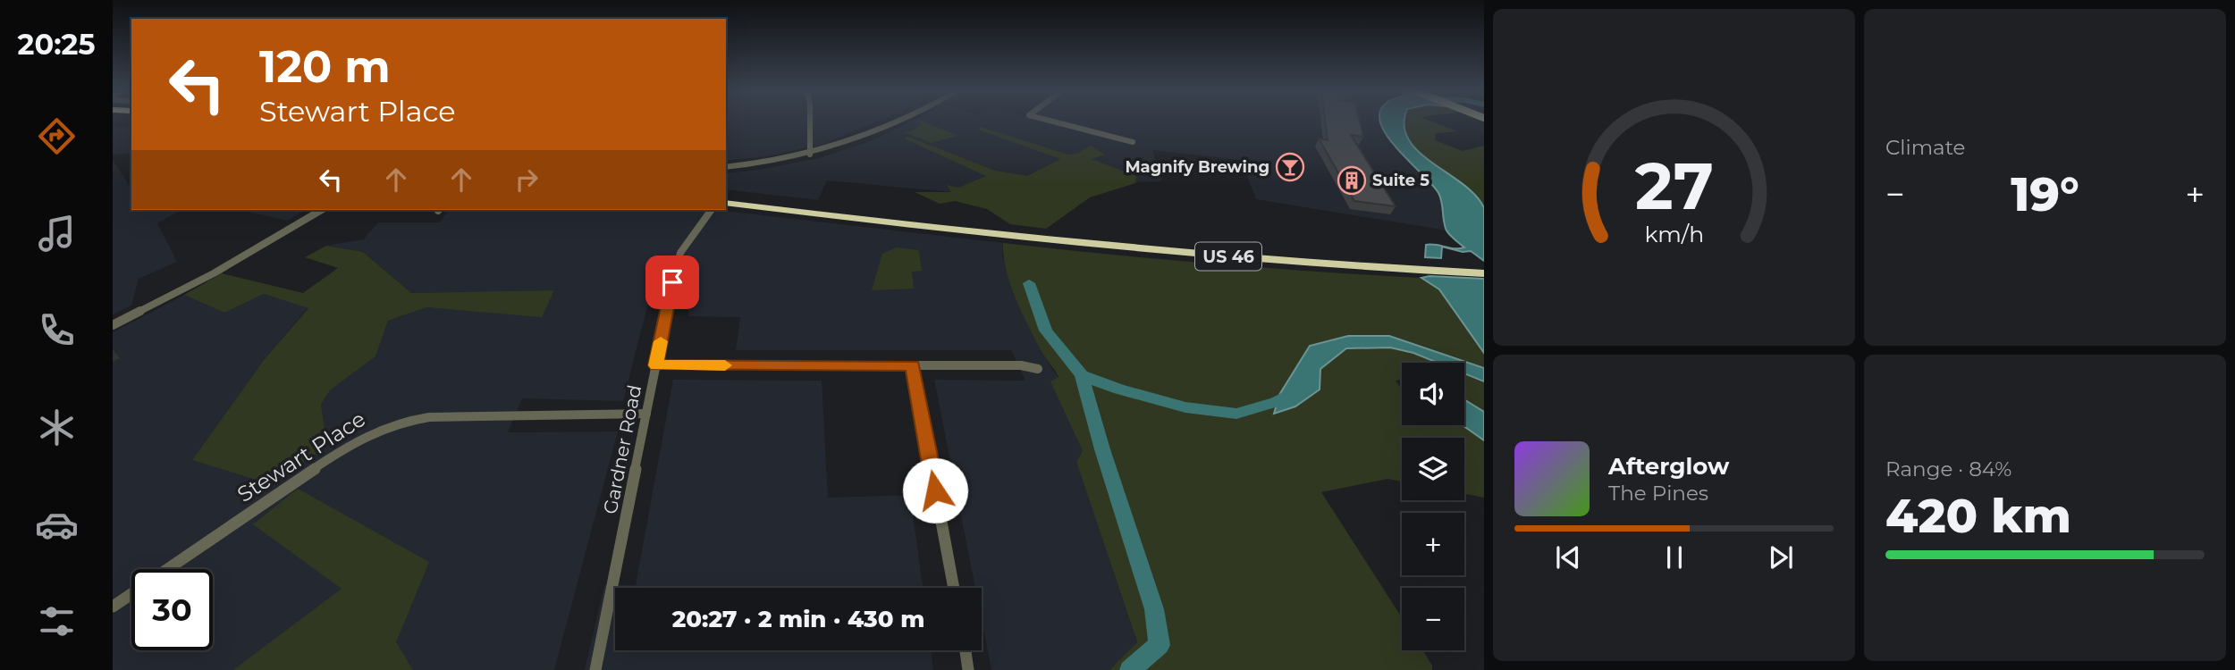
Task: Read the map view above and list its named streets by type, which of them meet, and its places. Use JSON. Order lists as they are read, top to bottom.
{
  "streets": {
    "highway": ["US 46"],
    "street": ["Gardner Road", "Stewart Place"]
  },
  "crossings": [
    ["Gardner Road", "Stewart Place"]
  ],
  "places": {
    "bar": ["Magnify Brewing"],
    "building": ["Suite 5"]
  },
  "page": {
    "tabs": "20:25",
    "tile": [
      "Climate",
      ["Range · 84%", "420 km"]
    ],
    "turn": ["120 m", "Stewart Place"],
    "heat": ["−", "19°", "+"],
    "map_buttons": ["+", "−"],
    "song": ["Afterglow", "The Pines"],
    "limit": "30",
    "trip": "20:27 · 2 min · 430 m",
    "gauge": ["27", "km/h"]
  }
}
